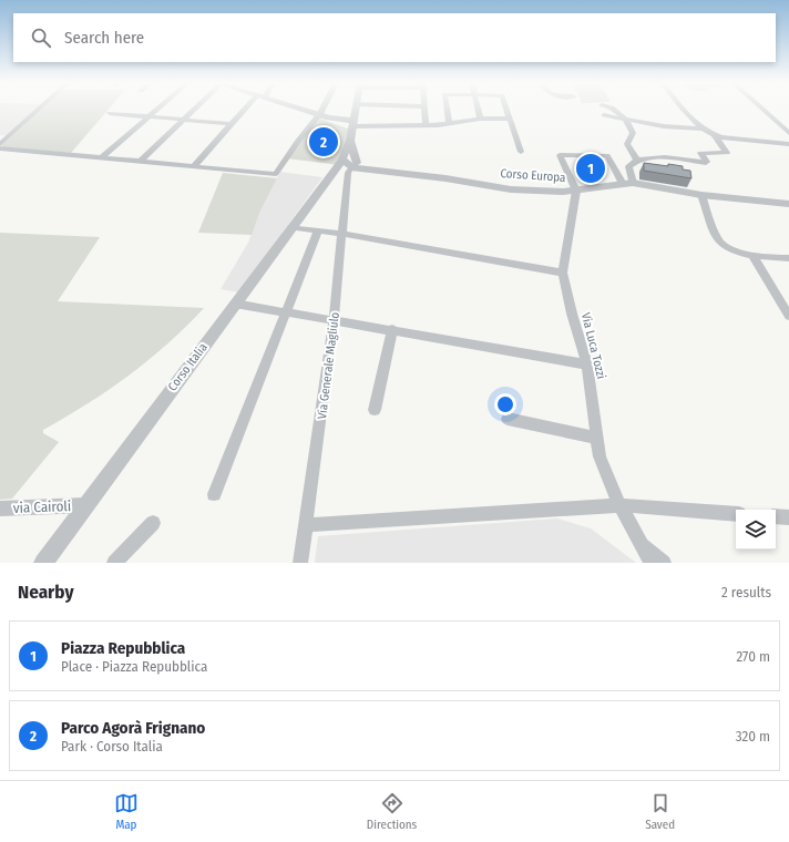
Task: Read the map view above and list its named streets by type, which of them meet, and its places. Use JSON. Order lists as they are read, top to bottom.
{
  "streets": {
    "street": [
      "Corso Europa",
      "Via Luca Tozzi",
      "Via Generale Magliulo",
      "Corso Italia",
      "via Cairoli"
    ]
  },
  "crossings": [
    ["Corso Europa", "Via Luca Tozzi"],
    ["Corso Europa", "Via Generale Magliulo"],
    ["Corso Europa", "Corso Italia"],
    ["Via Generale Magliulo", "Corso Italia"],
    ["Corso Italia", "via Cairoli"]
  ],
  "page": {
    "search": "Search here",
    "pins": ["2", "1"],
    "heading": ["Nearby", "2 results"],
    "list": [
      {
        "mark": "1",
        "name": "Piazza Repubblica",
        "note": "Place · Piazza Repubblica",
        "value": "270 m"
      },
      {
        "mark": "2",
        "name": "Parco Agorà Frignano",
        "note": "Park · Corso Italia",
        "value": "320 m"
      }
    ],
    "nav": ["Map", "Directions", "Saved"]
  }
}
